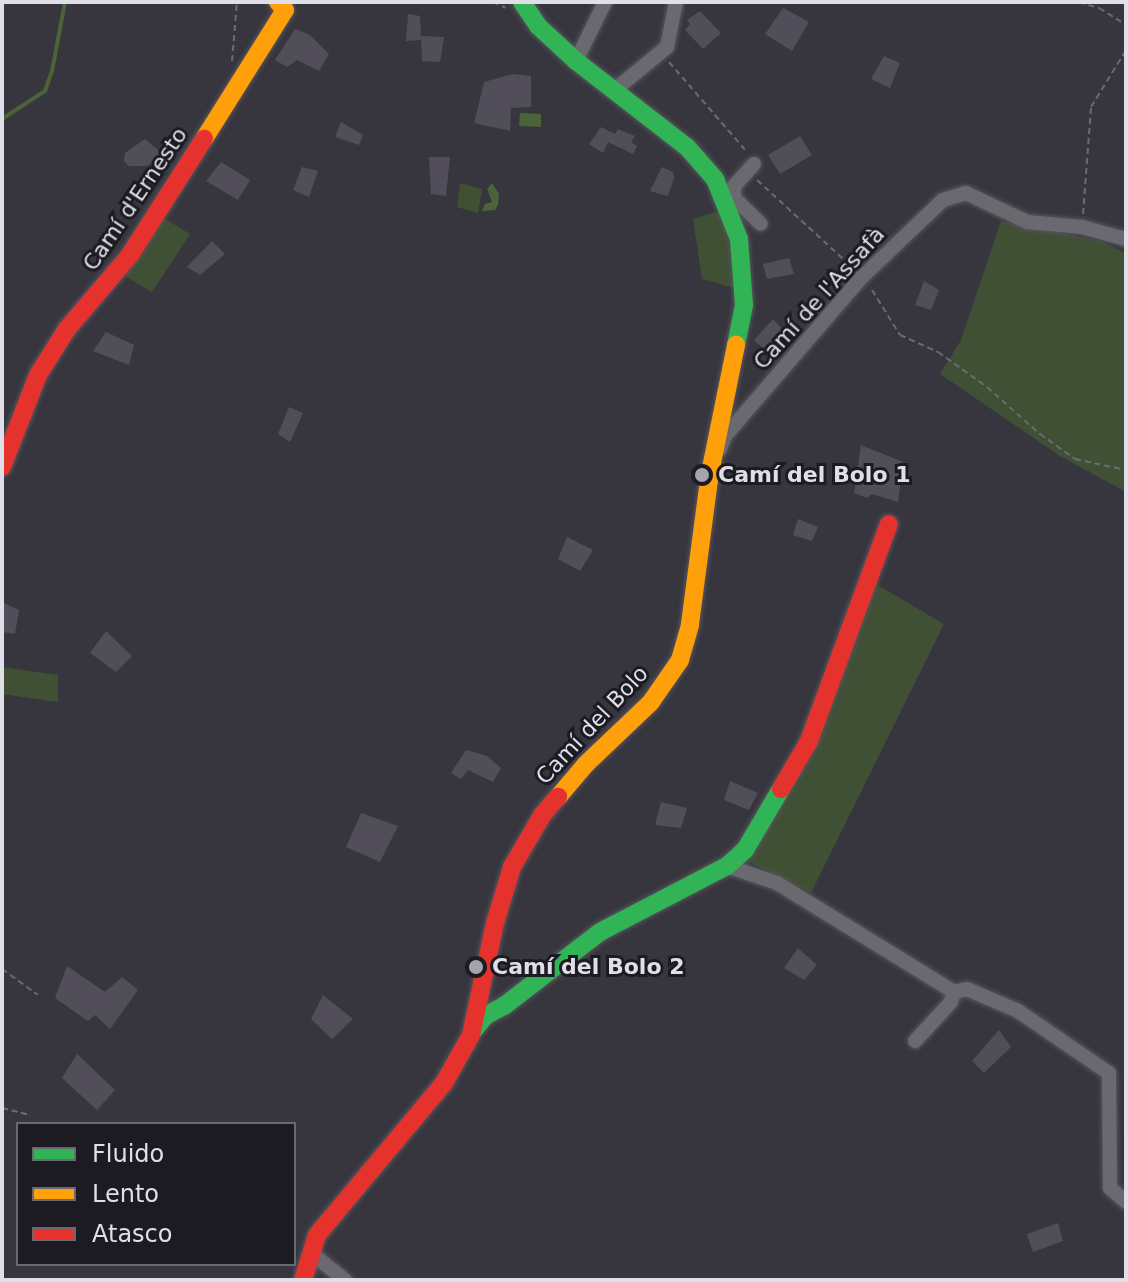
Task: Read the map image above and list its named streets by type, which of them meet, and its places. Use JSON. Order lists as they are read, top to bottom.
{
  "streets": {
    "street": ["Camí d'Ernesto", "Camí de l'Assafà", "Camí del Bolo"]
  },
  "crossings": [
    ["Camí de l'Assafà", "Camí del Bolo"]
  ],
  "places": ["Camí del Bolo 1", "Camí del Bolo 2"],
  "legend": ["Fluido", "Lento", "Atasco"]
}
